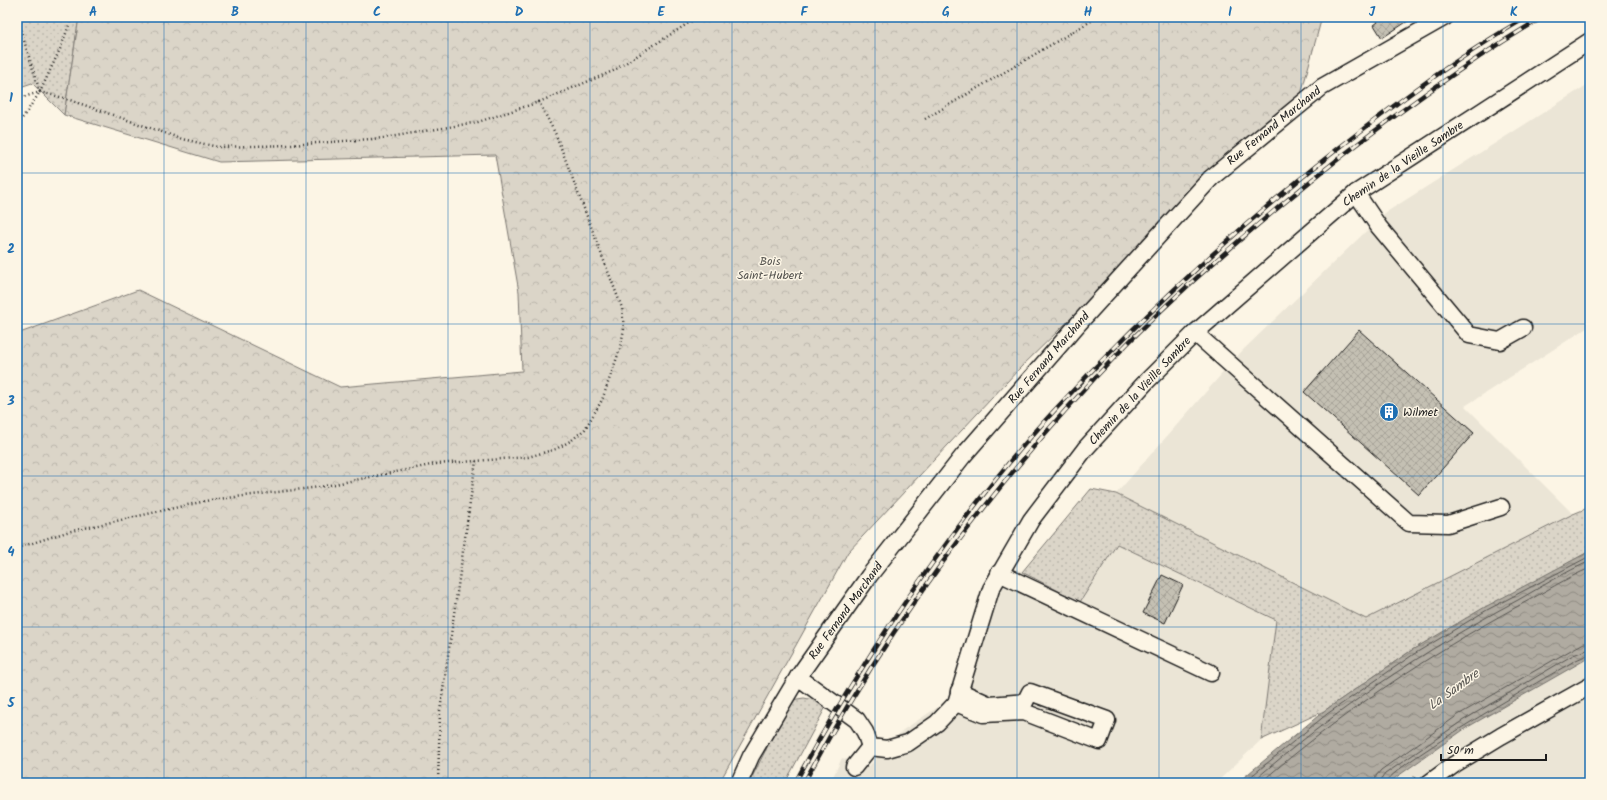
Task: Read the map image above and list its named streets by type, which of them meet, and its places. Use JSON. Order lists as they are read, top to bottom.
{
  "streets": {
    "street": ["Rue Fernand Marchand", "Chemin de la Vieille Sambre"]
  },
  "water": ["La Sambre"],
  "parks": ["Bois Saint-Hubert"],
  "places": {
    "building": ["Wilmet"]
  },
  "scale_bar": "50 m",
  "grid": {
    "columns": [
      "A",
      "B",
      "C",
      "D",
      "E",
      "F",
      "G",
      "H",
      "I",
      "J",
      "K"
    ],
    "rows": [
      "1",
      "2",
      "3",
      "4",
      "5"
    ]
  }
}
